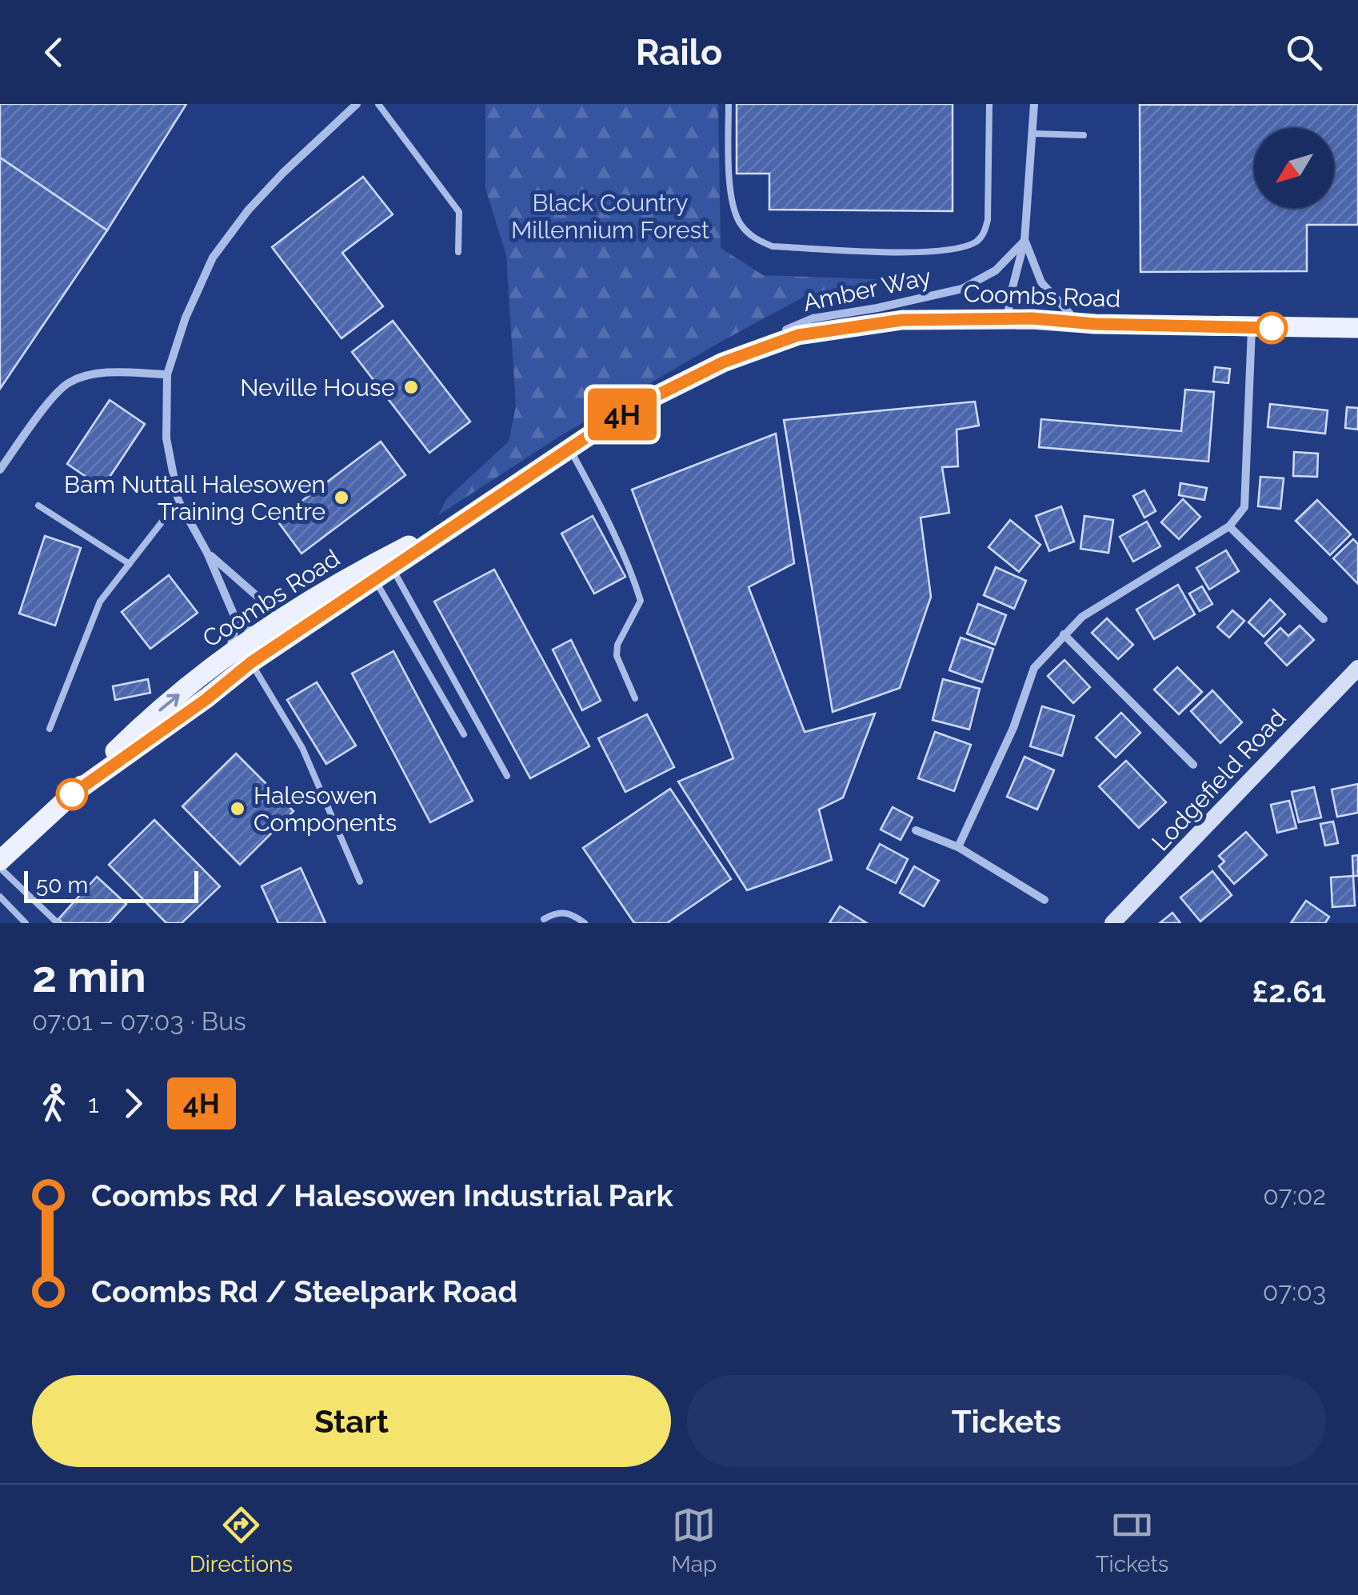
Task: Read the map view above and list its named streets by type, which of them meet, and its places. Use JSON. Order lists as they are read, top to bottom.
{
  "streets": {
    "main road": ["Coombs Road"],
    "street": ["Amber Way", "Lodgefield Road"]
  },
  "crossings": [
    ["Amber Way", "Coombs Road"]
  ],
  "parks": ["Black Country Millennium Forest"],
  "places": ["Neville House", "Bam Nuttall Halesowen Training Centre", "Halesowen Components"],
  "lines": ["bus line 4H"],
  "scale_bar": "50 m",
  "north": "bottom left",
  "page": {
    "header": "Railo",
    "on_map": "4H",
    "scale": "50 m",
    "heading": ["2 min", "07:01 – 07:03 · Bus", "£2.61"],
    "legs": ["1", "4H"],
    "list": [
      {
        "name": "Coombs Rd / Halesowen Industrial Park",
        "value": "07:02"
      },
      {
        "name": "Coombs Rd / Steelpark Road",
        "value": "07:03"
      }
    ],
    "buttons": ["Start", "Tickets"],
    "tabs": ["Directions", "Map", "Tickets"]
  }
}
